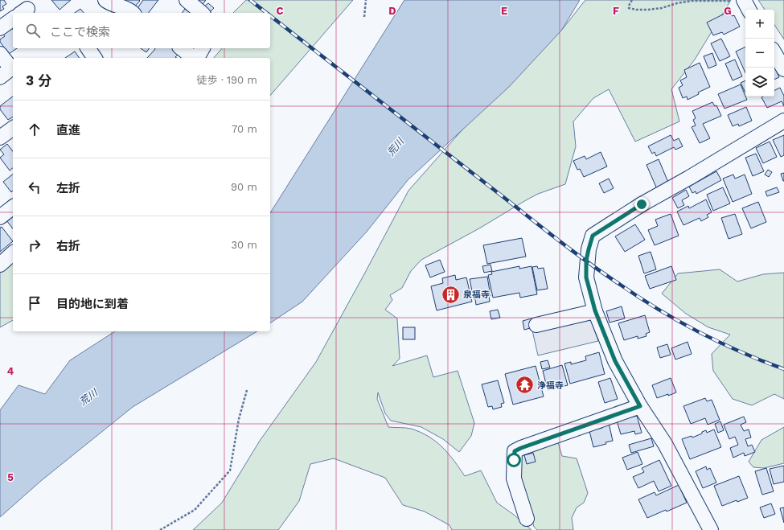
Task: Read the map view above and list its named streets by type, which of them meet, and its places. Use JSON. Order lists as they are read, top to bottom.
{
  "water": ["荒川"],
  "places": {
    "building": ["泉福寺"],
    "temple": ["浄福寺"]
  },
  "page": {
    "map_buttons": ["+", "−"],
    "search": "ここで検索",
    "heading": ["3 分", "徒歩 · 190 m"],
    "list": [
      ["直進", "70 m"],
      ["左折", "90 m"],
      ["右折", "30 m"],
      "目的地に到着"
    ]
  },
  "grid": {
    "columns": [
      "C",
      "D",
      "E",
      "F",
      "G"
    ],
    "rows": ["4", "5"]
  }
}
